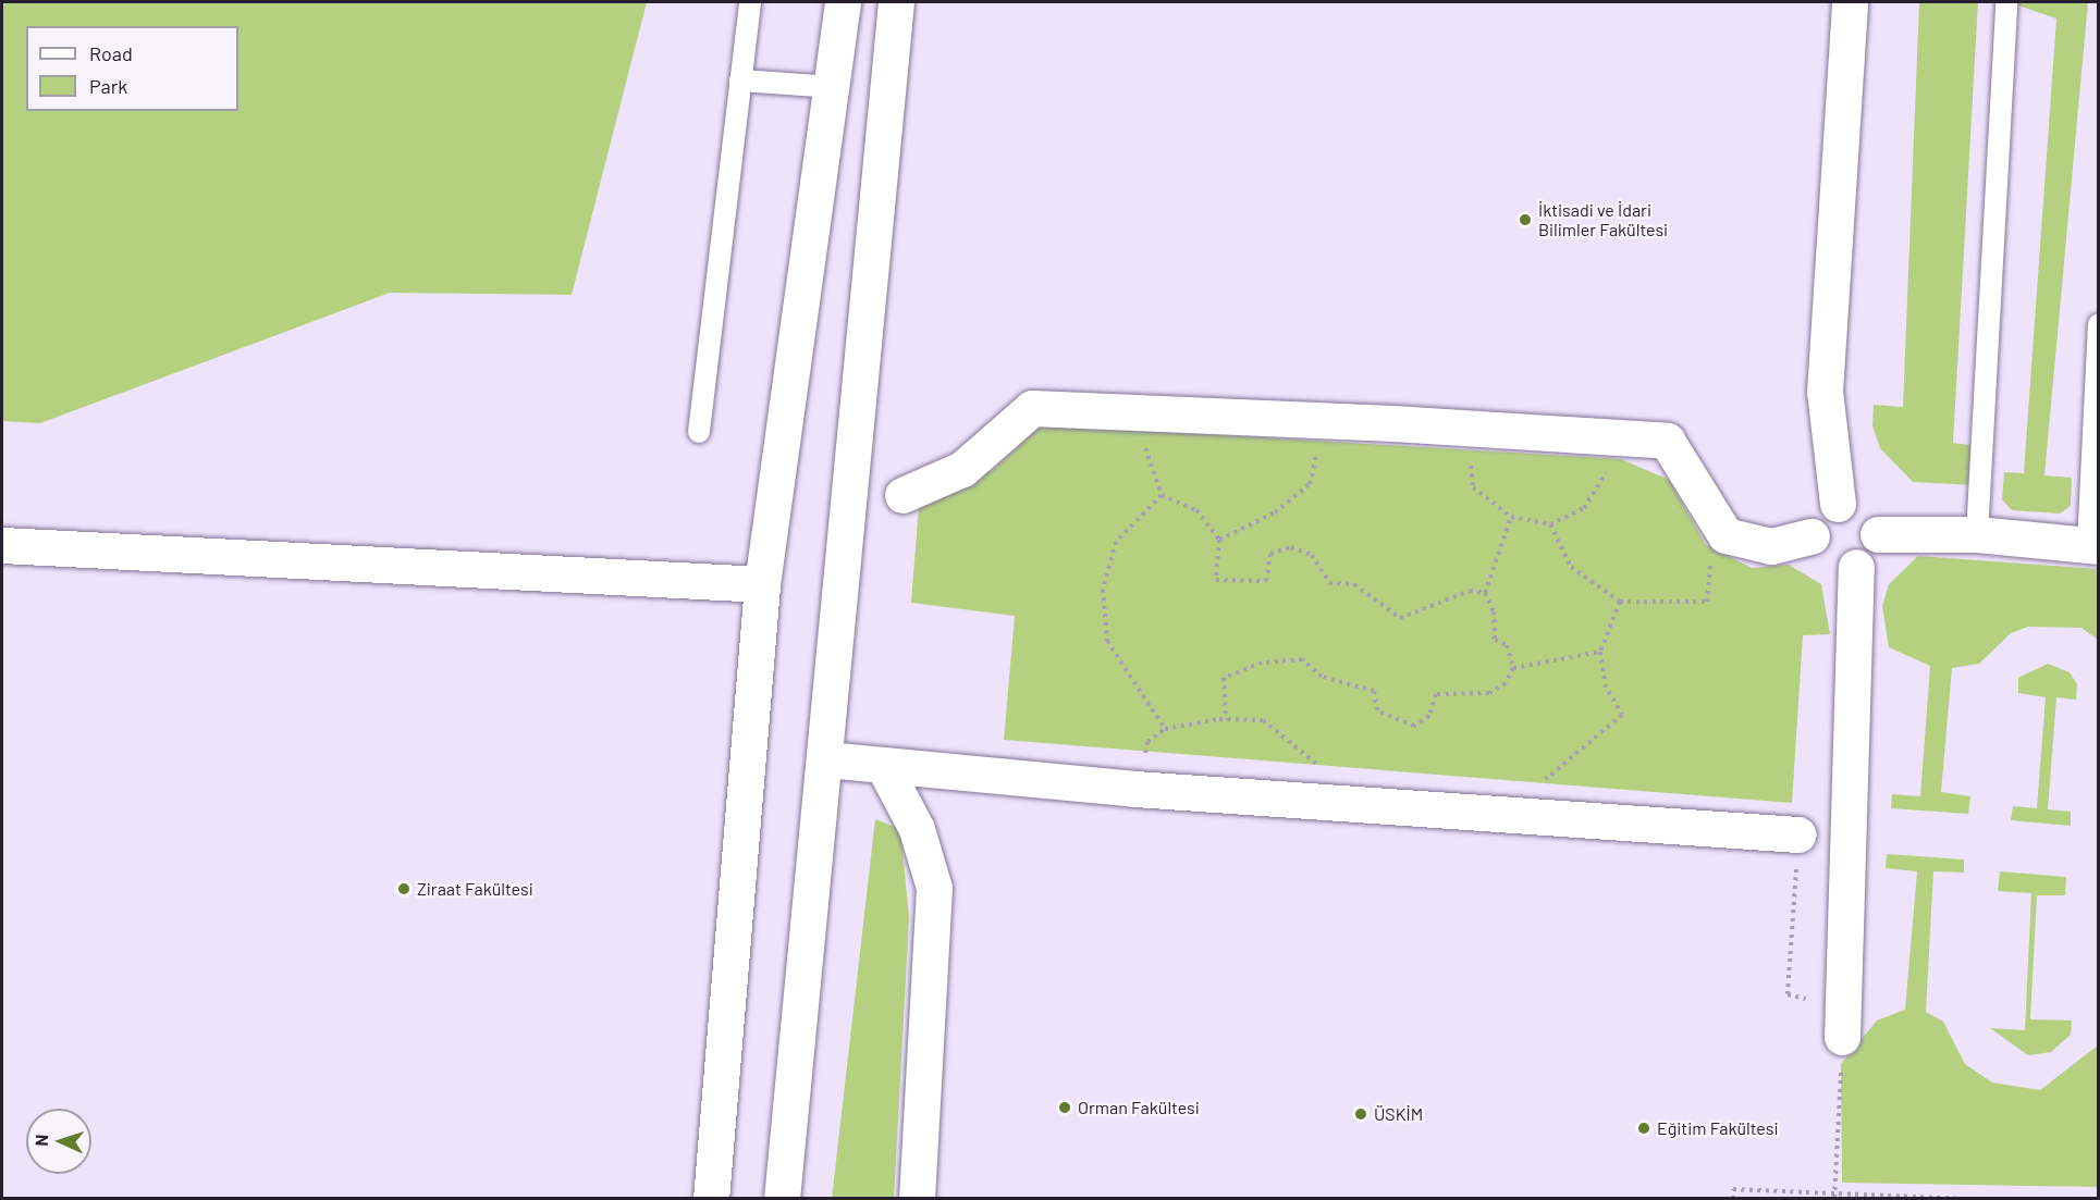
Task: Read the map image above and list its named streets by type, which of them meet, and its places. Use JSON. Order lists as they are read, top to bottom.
{
  "places": [
    "İktisadi ve İdari Bilimler Fakültesi",
    "Ziraat Fakültesi",
    "Orman Fakültesi",
    "ÜSKİM",
    "Eğitim Fakültesi"
  ],
  "legend": ["Road", "Park"],
  "north": "left"
}
